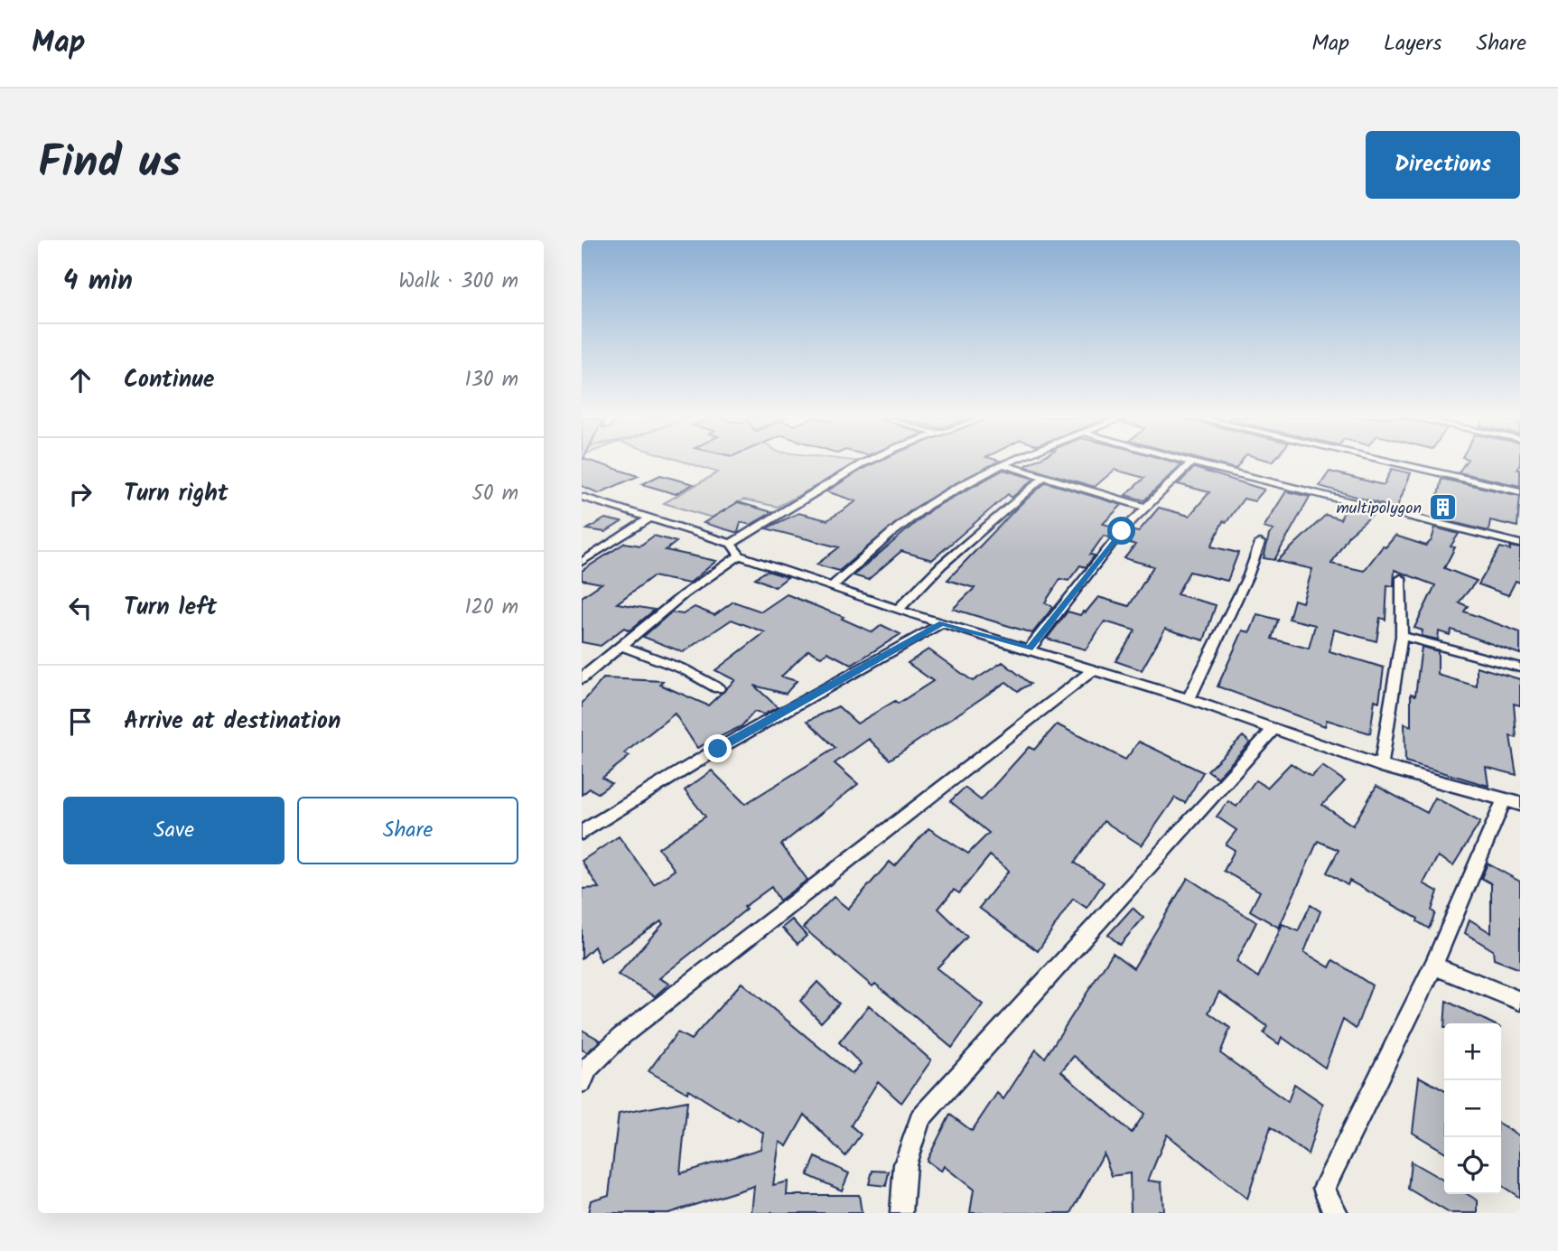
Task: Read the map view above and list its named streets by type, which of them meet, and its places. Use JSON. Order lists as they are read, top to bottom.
{
  "places": {
    "building": ["multipolygon"]
  },
  "page": {
    "header": "Map",
    "nav": ["Map", "Layers", "Share"],
    "title": "Find us",
    "buttons": [
      "Directions",
      ["Save", "Share"]
    ],
    "heading": ["4 min", "Walk · 300 m"],
    "list": [
      ["Continue", "130 m"],
      ["Turn right", "50 m"],
      ["Turn left", "120 m"],
      "Arrive at destination"
    ],
    "map_buttons": ["+", "−"]
  }
}
